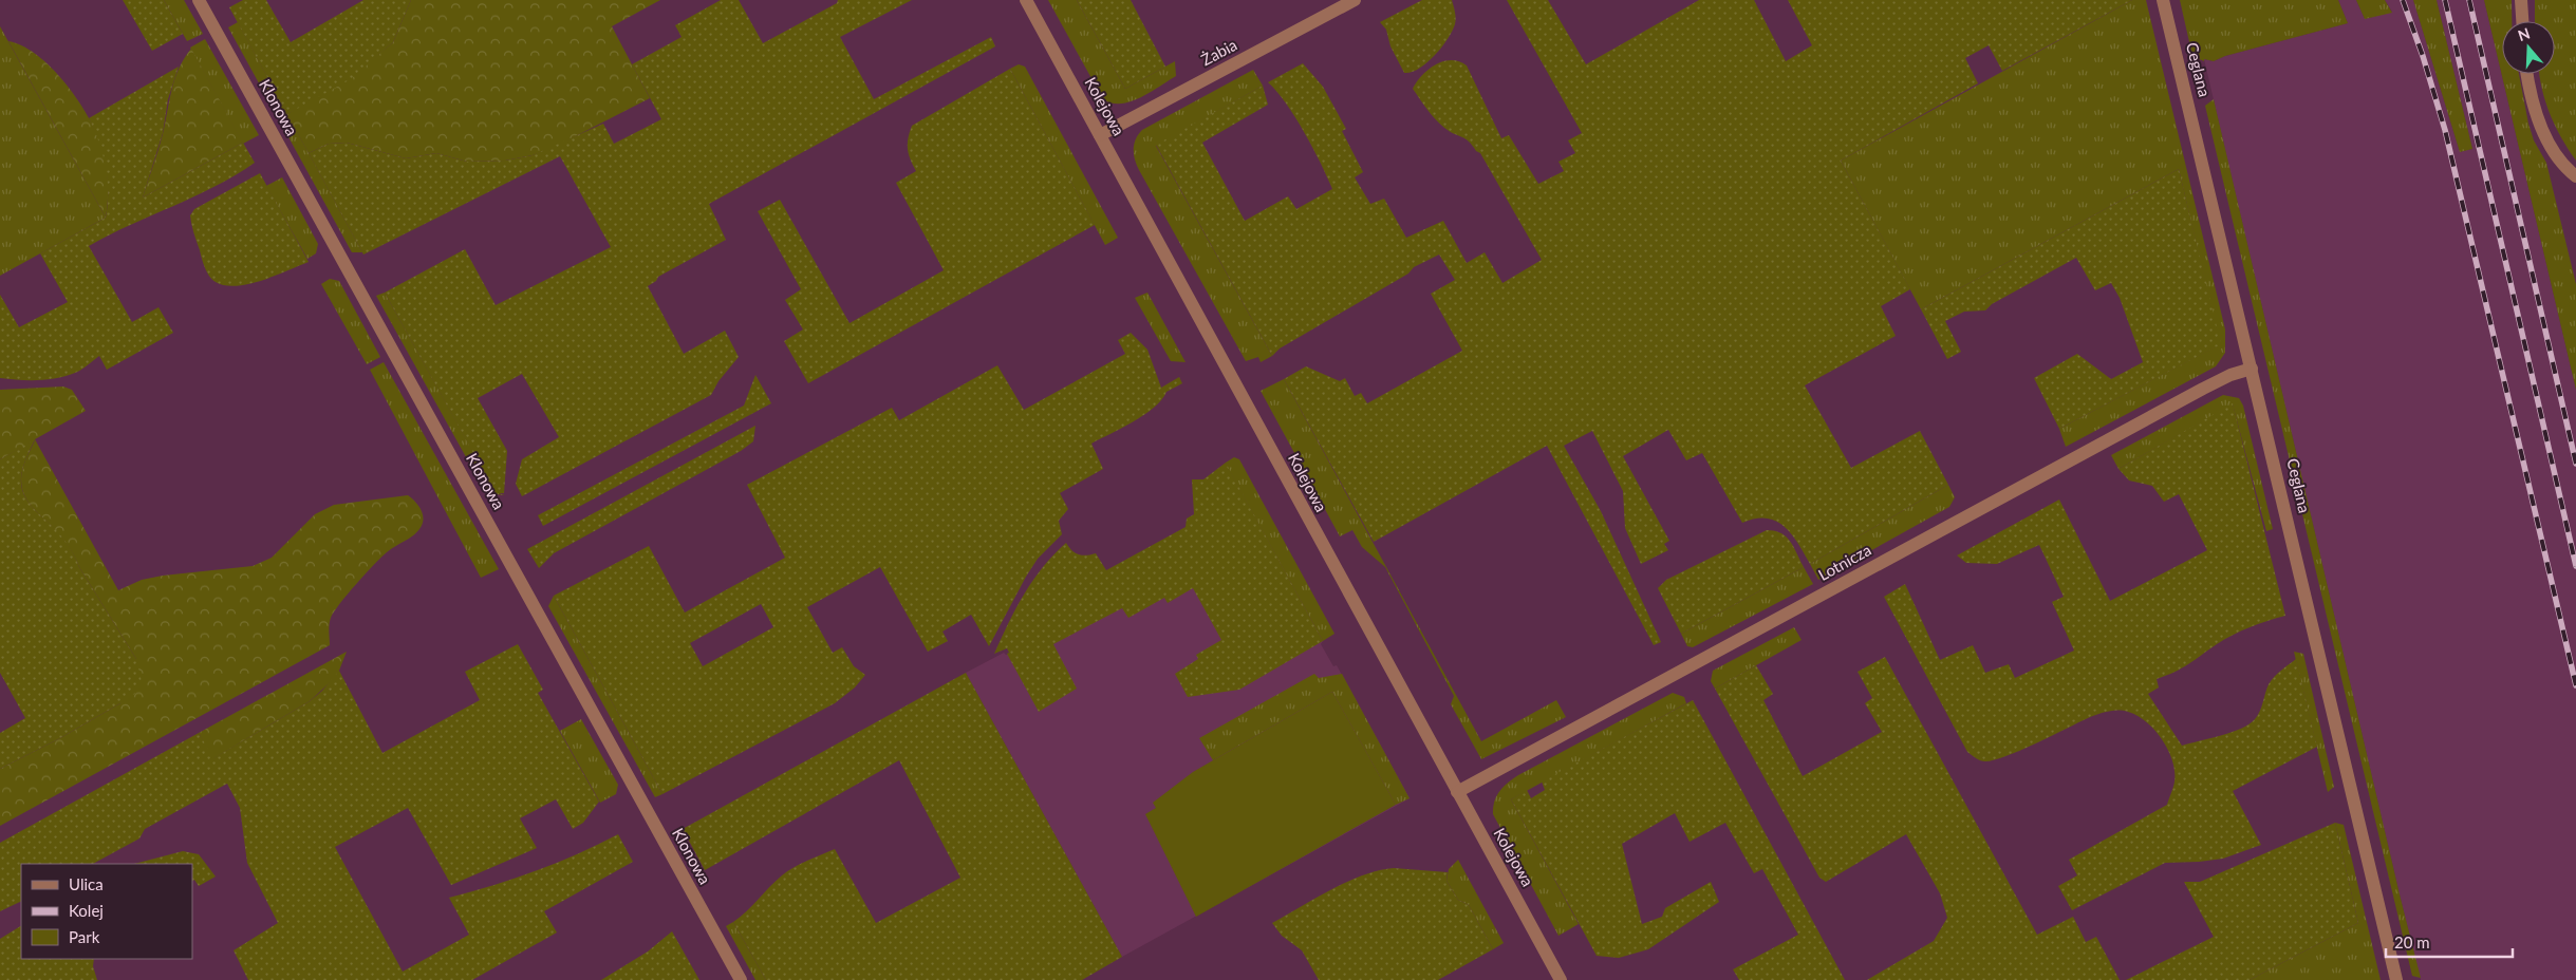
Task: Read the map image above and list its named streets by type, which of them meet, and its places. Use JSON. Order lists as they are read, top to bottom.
{
  "streets": {
    "street": [
      "Żabia",
      "Ceglana",
      "Kolejowa",
      "Klonowa",
      "Lotnicza"
    ]
  },
  "crossings": [
    ["Żabia", "Kolejowa"],
    ["Ceglana", "Lotnicza"],
    ["Kolejowa", "Lotnicza"]
  ],
  "legend": ["Ulica", "Kolej", "Park"],
  "scale_bar": "20 m",
  "north": "top"
}
